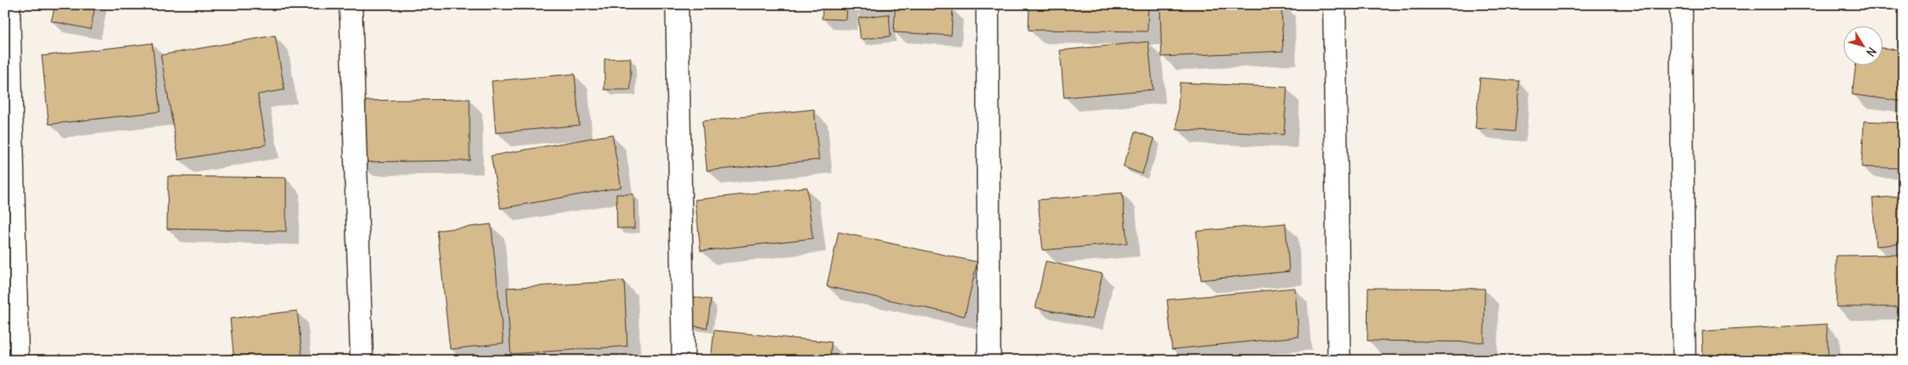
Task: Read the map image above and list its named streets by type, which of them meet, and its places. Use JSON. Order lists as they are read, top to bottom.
{
  "north": "bottom right"
}
